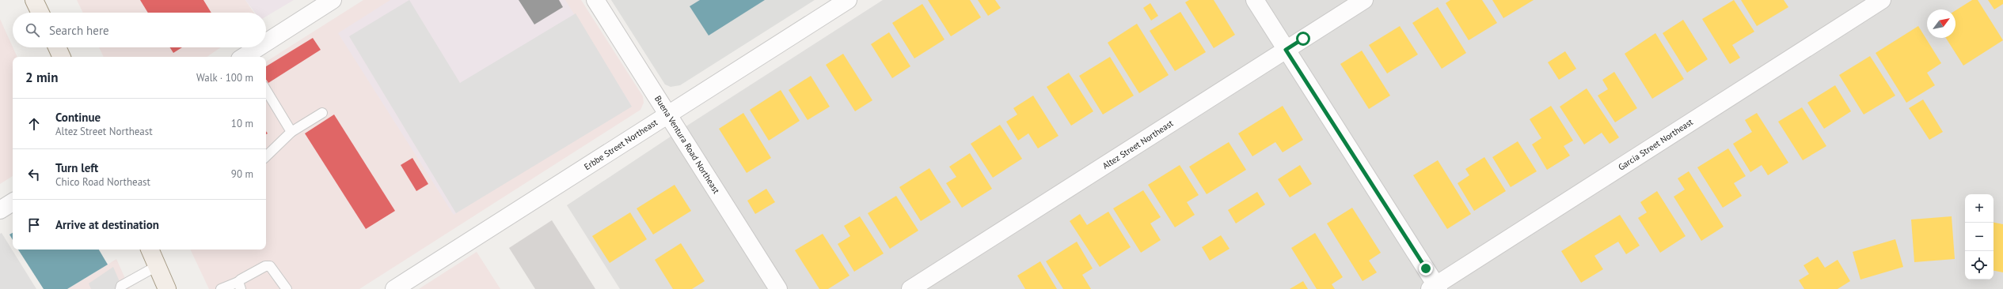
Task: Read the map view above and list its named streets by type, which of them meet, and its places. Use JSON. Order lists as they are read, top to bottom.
{
  "streets": {
    "street": [
      "Erbbe Street Northeast",
      "Buena Ventura Road Northeast",
      "Altez Street Northeast",
      "Garcia Street Northeast"
    ]
  },
  "crossings": [
    ["Erbbe Street Northeast", "Buena Ventura Road Northeast"]
  ],
  "north": "top right",
  "page": {
    "search": "Search here",
    "heading": ["2 min", "Walk · 100 m"],
    "list": [
      ["Continue", "Altez Street Northeast", "10 m"],
      ["Turn left", "Chico Road Northeast", "90 m"],
      "Arrive at destination"
    ],
    "map_buttons": ["+", "−"]
  }
}
